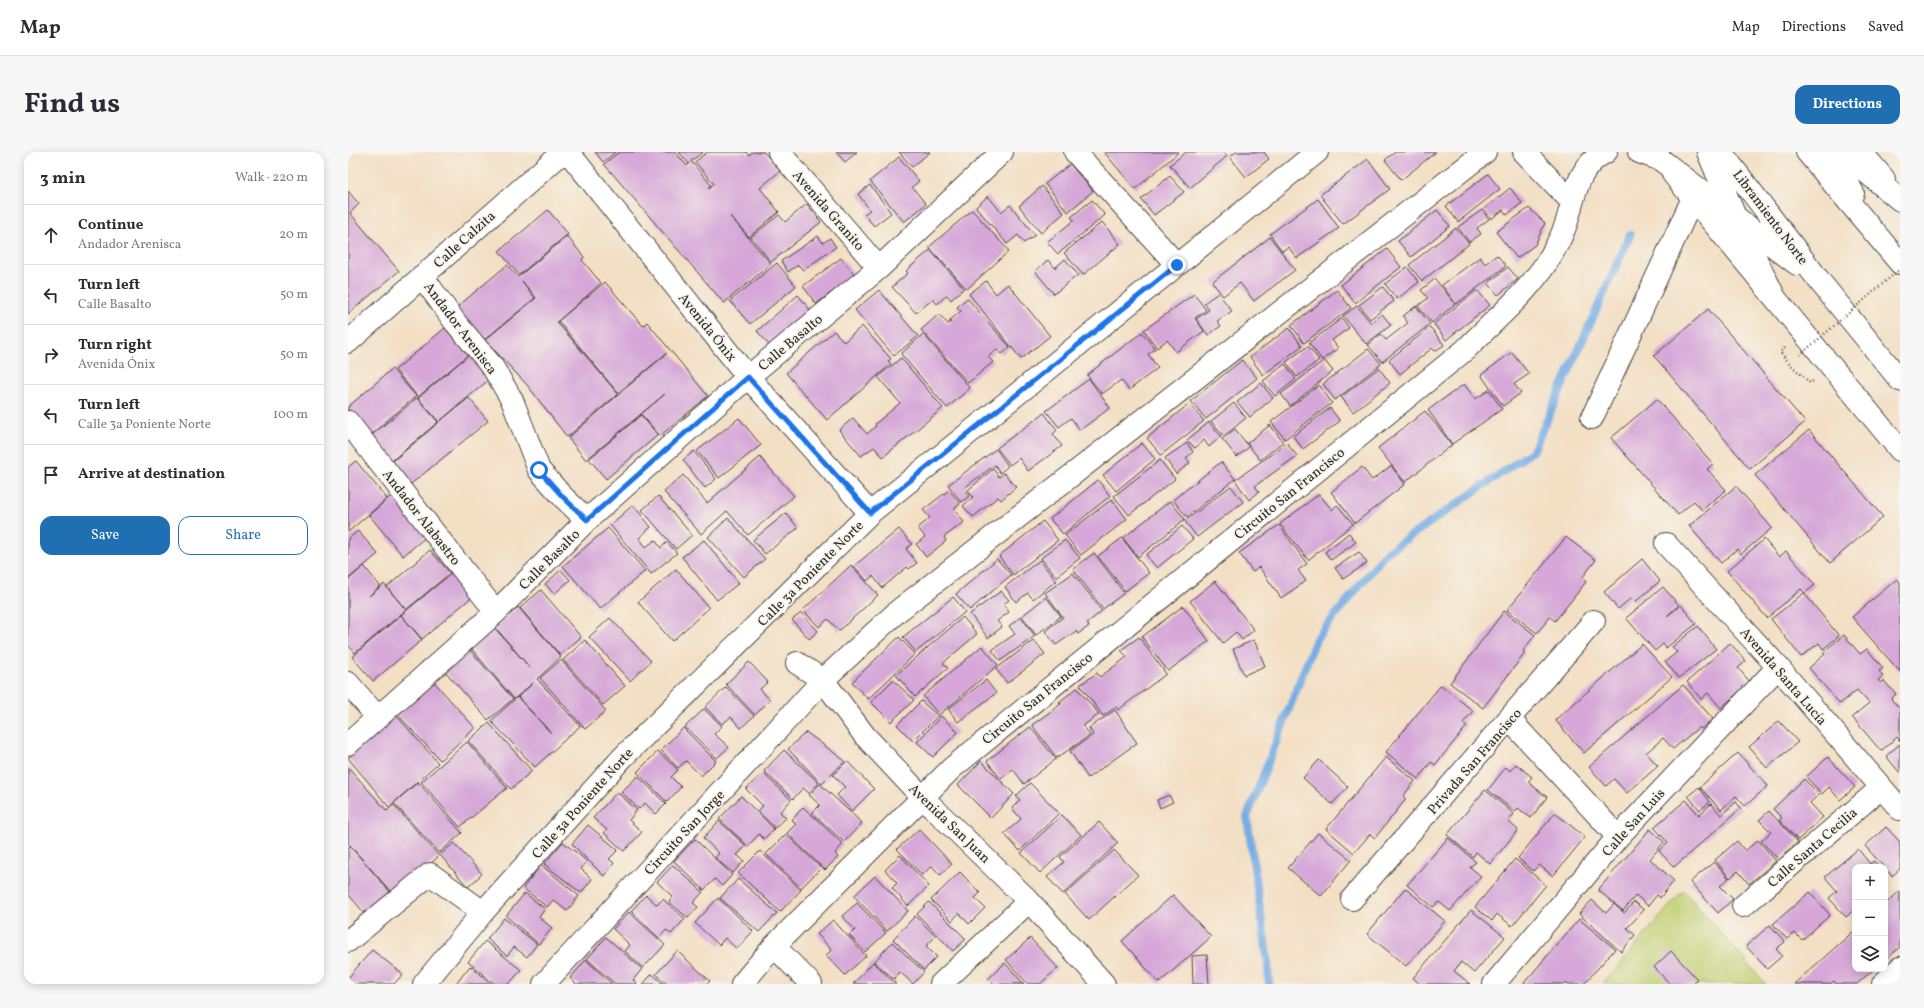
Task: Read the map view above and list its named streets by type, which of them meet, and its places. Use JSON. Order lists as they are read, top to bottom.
{
  "streets": {
    "main road": [
      "Avenida Granito",
      "Libramiento Norte",
      "Calle Calzita",
      "Avenida Ónix",
      "Andador Arenisca",
      "Calle Basalto",
      "Circuito San Francisco",
      "Andador Alabastro",
      "Calle 3a Poniente Norte",
      "Avenida Santa Lucía",
      "Privada San Francisco",
      "Calle San Luis",
      "Avenida San Juan",
      "Circuito San Jorge",
      "Calle Santa Cecilia"
    ]
  },
  "crossings": [
    ["Avenida Granito", "Calle Basalto"],
    ["Calle Calzita", "Andador Arenisca"],
    ["Avenida Ónix", "Calle Basalto"],
    ["Avenida Ónix", "Calle 3a Poniente Norte"],
    ["Andador Arenisca", "Calle Basalto"],
    ["Calle Basalto", "Andador Alabastro"],
    ["Circuito San Francisco", "Avenida San Juan"],
    ["Avenida Santa Lucía", "Calle San Luis"],
    ["Avenida Santa Lucía", "Calle Santa Cecilia"],
    ["Avenida San Juan", "Circuito San Jorge"]
  ],
  "page": {
    "header": "Map",
    "nav": ["Map", "Directions", "Saved"],
    "title": "Find us",
    "buttons": [
      "Directions",
      ["Save", "Share"]
    ],
    "heading": ["3 min", "Walk · 220 m"],
    "list": [
      ["Continue", "Andador Arenisca", "20 m"],
      ["Turn left", "Calle Basalto", "50 m"],
      ["Turn right", "Avenida Ónix", "50 m"],
      ["Turn left", "Calle 3a Poniente Norte", "100 m"],
      "Arrive at destination"
    ],
    "map_buttons": ["+", "−"]
  }
}
